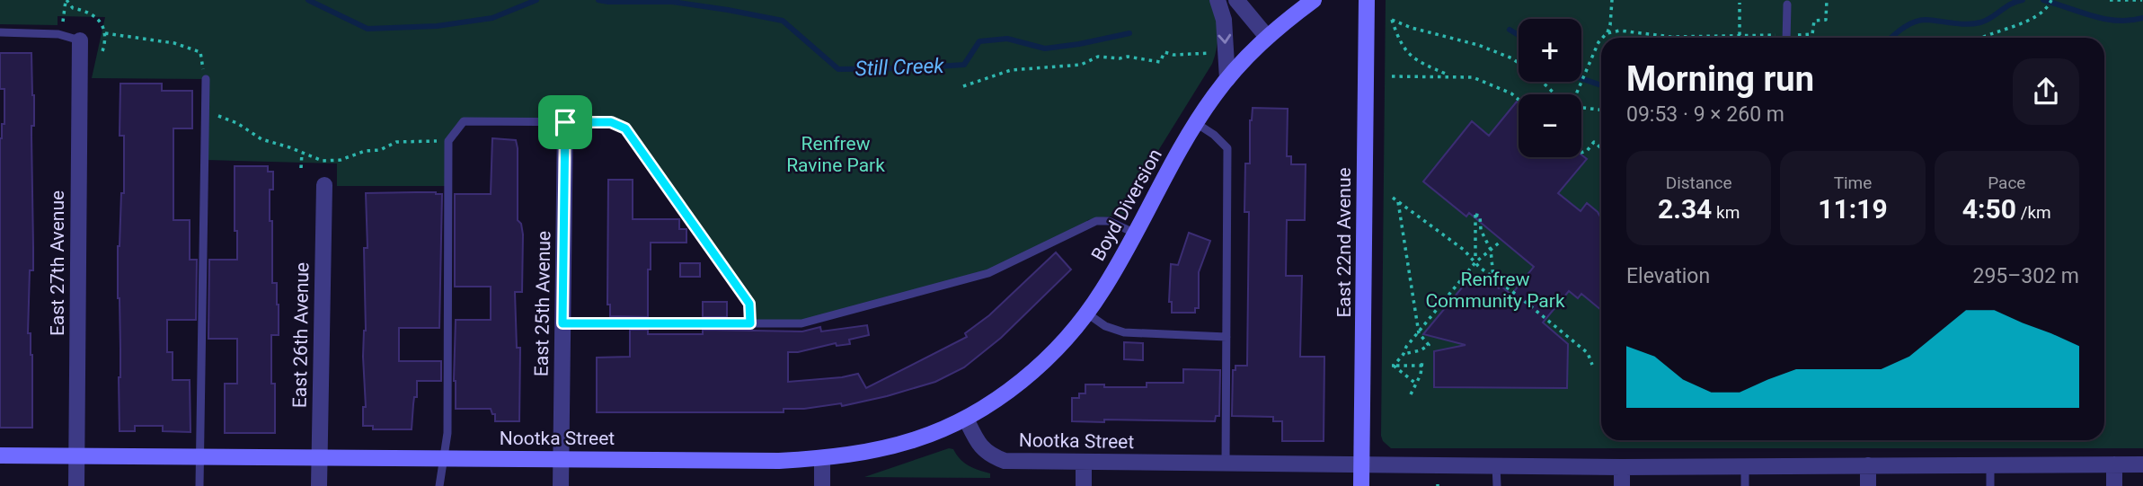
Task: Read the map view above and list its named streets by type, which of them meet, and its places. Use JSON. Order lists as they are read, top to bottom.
{
  "streets": {
    "street": [
      "Boyd Diversion",
      "East 22nd Avenue",
      "East 27th Avenue",
      "East 25th Avenue",
      "East 26th Avenue",
      "Nootka Street"
    ]
  },
  "crossings": [
    ["Boyd Diversion", "Nootka Street"],
    ["East 22nd Avenue", "Nootka Street"],
    ["East 27th Avenue", "Nootka Street"],
    ["East 25th Avenue", "Nootka Street"],
    ["East 26th Avenue", "Nootka Street"]
  ],
  "water": ["Still Creek"],
  "parks": ["Renfrew Ravine Park", "Renfrew Community Park"],
  "page": {
    "map_buttons": ["+", "−"],
    "heading": ["Morning run", "09:53 · 9 × 260 m"],
    "stats": [
      ["Distance", "2.34 km"],
      ["Time", "11:19"],
      ["Pace", "4:50 /km"]
    ],
    "chart": ["Elevation", "295–302 m"]
  }
}
